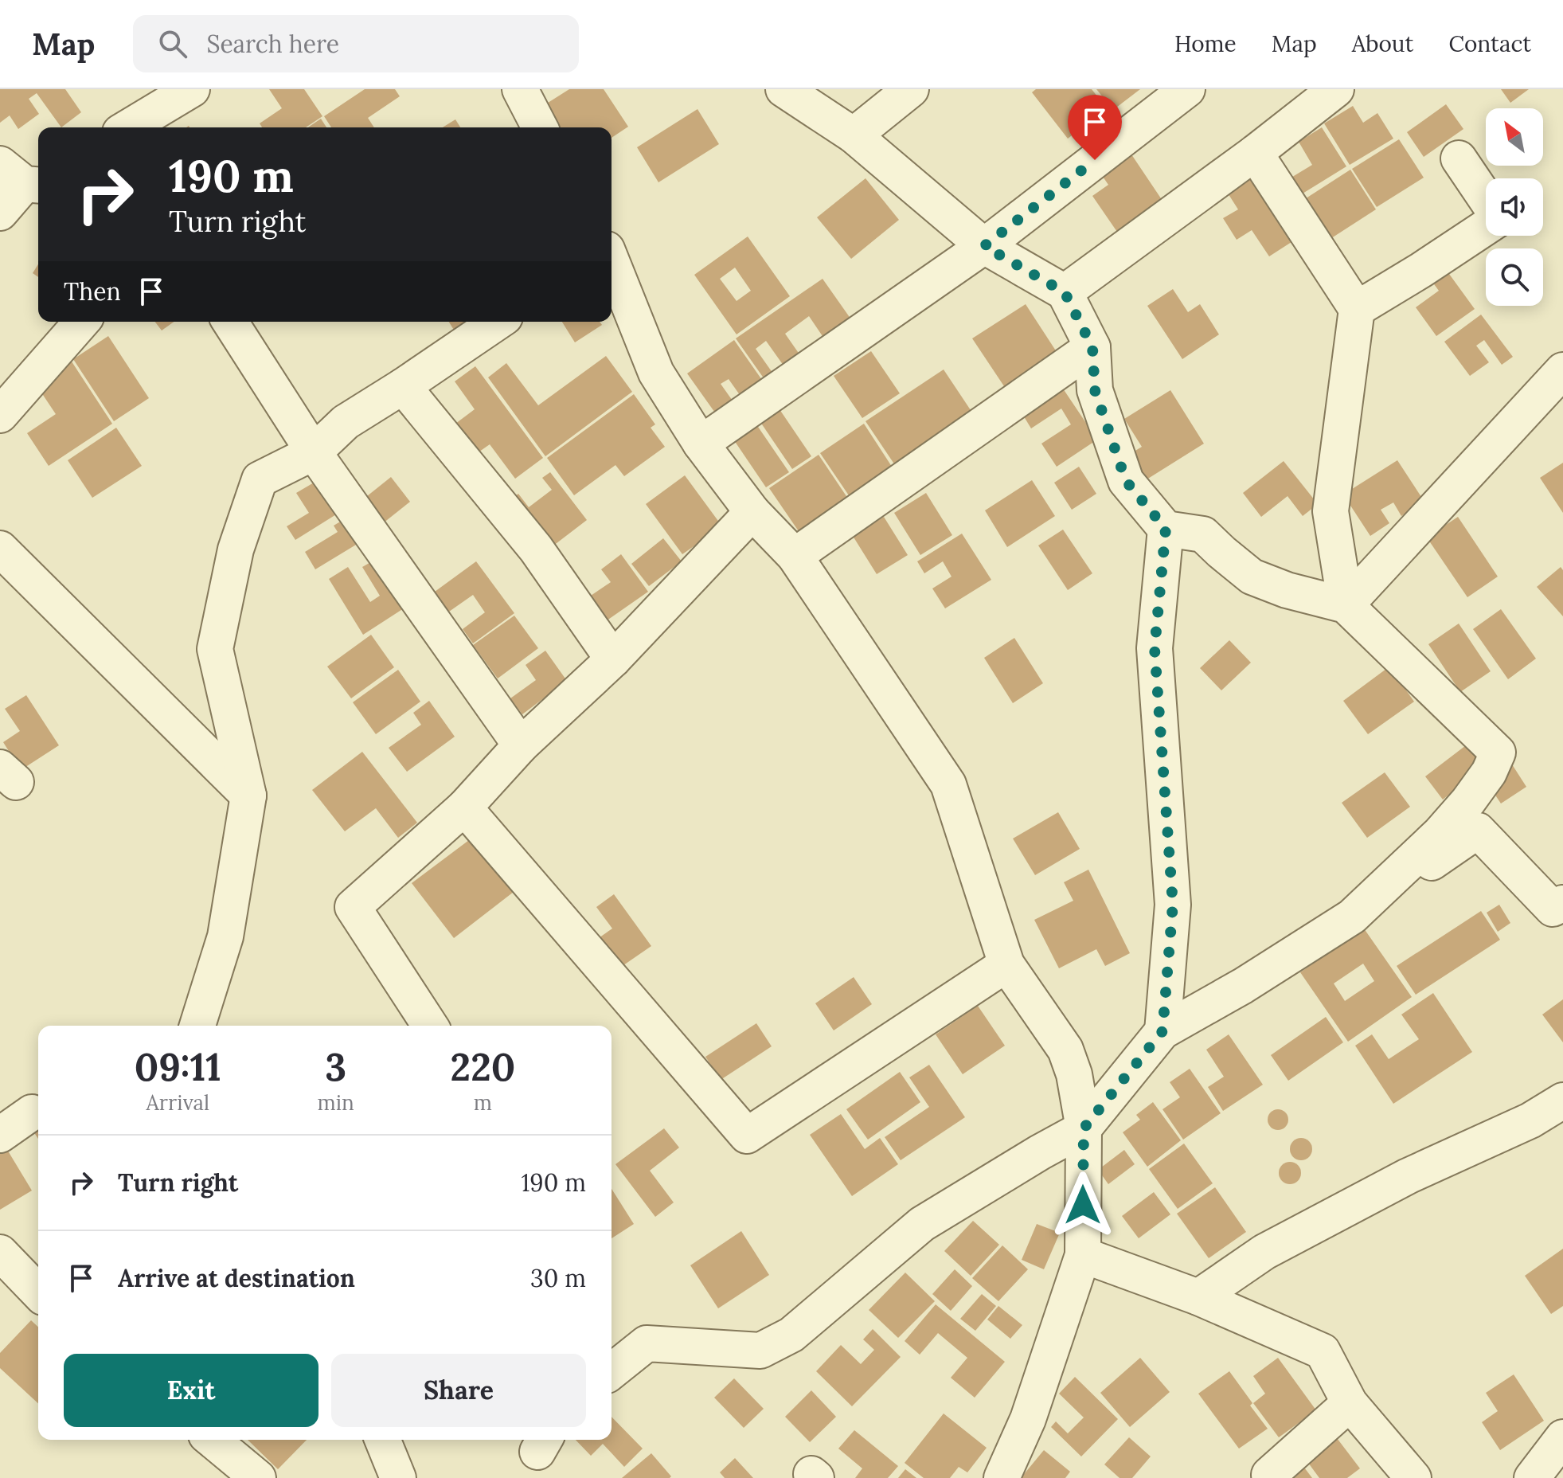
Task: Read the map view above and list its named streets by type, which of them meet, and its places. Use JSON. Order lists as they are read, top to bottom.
{
  "north": "top left",
  "page": {
    "header": "Map",
    "search": "Search here",
    "nav": [
      "Home",
      "Map",
      "About",
      "Contact"
    ],
    "turn": ["190 m", "Turn right"],
    "then": "Then",
    "eta": [
      "09:11",
      "Arrival",
      "3",
      "min",
      "220",
      "m"
    ],
    "list": [
      {
        "name": "Turn right",
        "value": "190 m"
      },
      {
        "name": "Arrive at destination",
        "value": "30 m"
      }
    ],
    "buttons": ["Exit", "Share"]
  }
}
